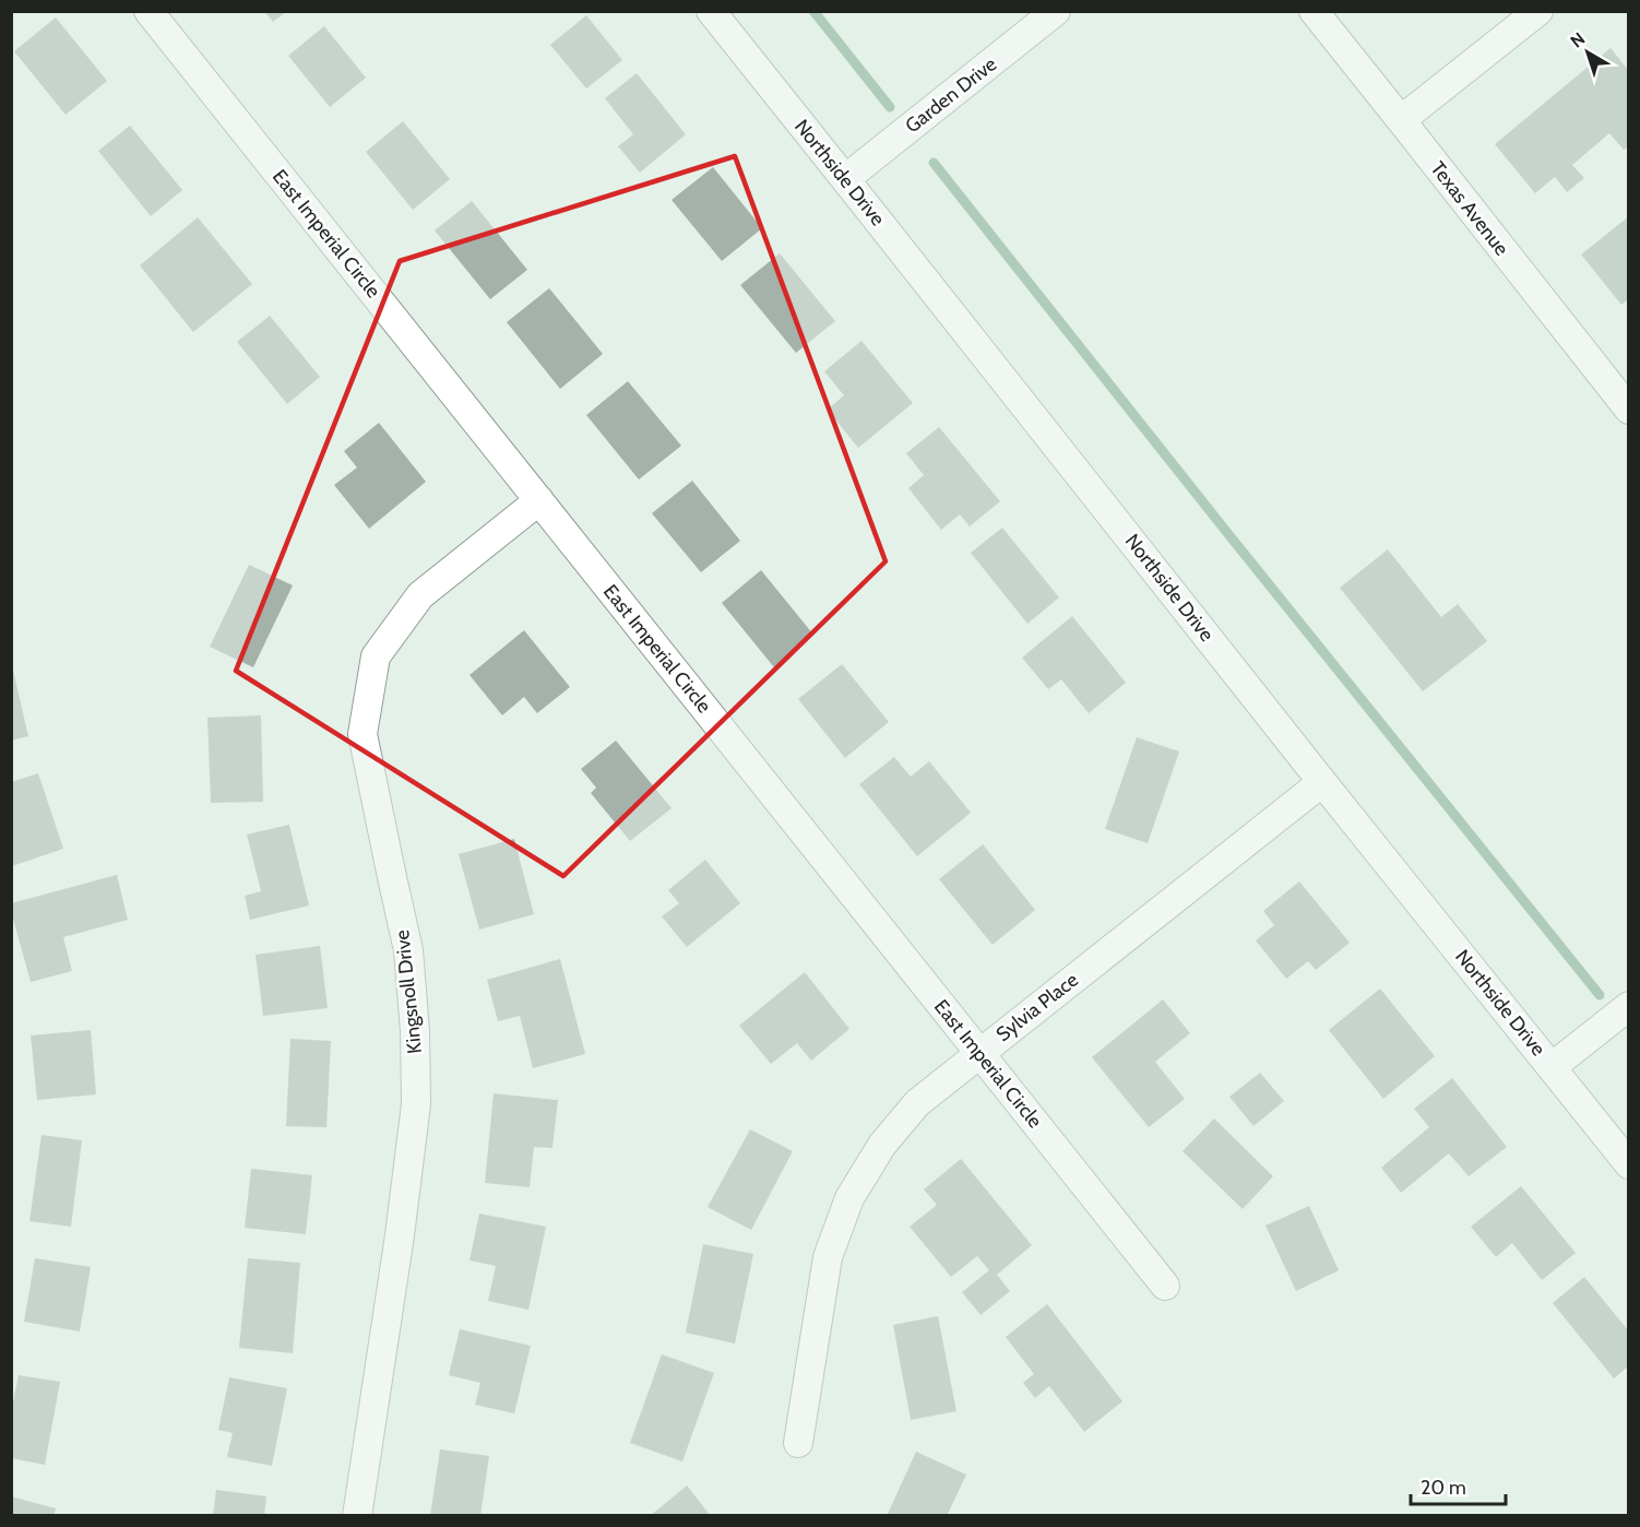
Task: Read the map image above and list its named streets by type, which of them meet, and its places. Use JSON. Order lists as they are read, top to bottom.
{
  "streets": {
    "street": [
      "Garden Drive",
      "Northside Drive",
      "Texas Avenue",
      "East Imperial Circle",
      "Kingsnoll Drive",
      "Sylvia Place"
    ]
  },
  "crossings": [
    ["Garden Drive", "Northside Drive"],
    ["Northside Drive", "Sylvia Place"],
    ["East Imperial Circle", "Kingsnoll Drive"],
    ["East Imperial Circle", "Sylvia Place"]
  ],
  "scale_bar": "20 m",
  "north": "top left"
}
